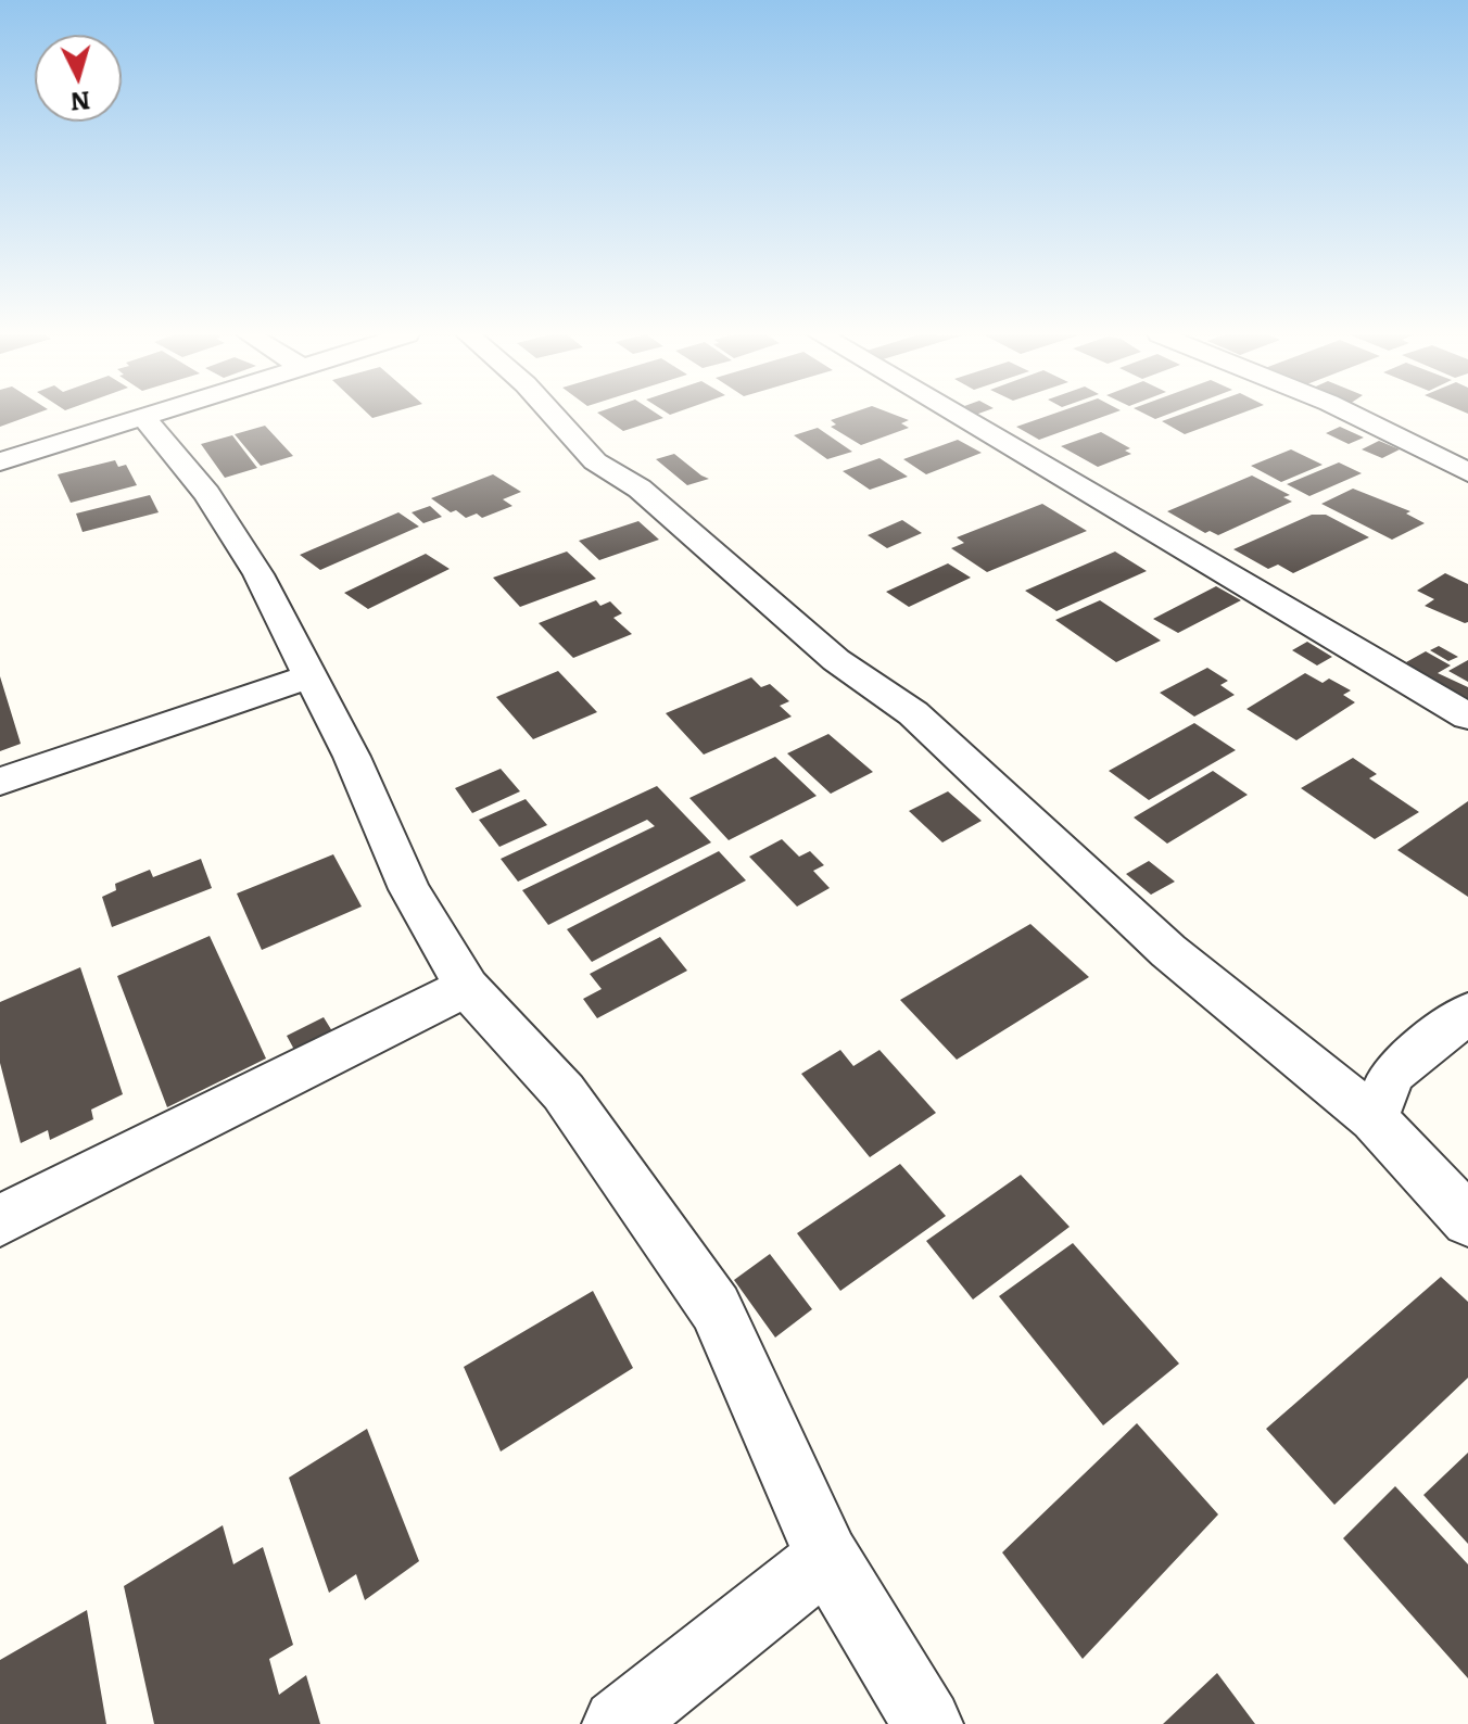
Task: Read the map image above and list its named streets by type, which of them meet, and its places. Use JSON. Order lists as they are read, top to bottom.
{
  "north": "bottom"
}
